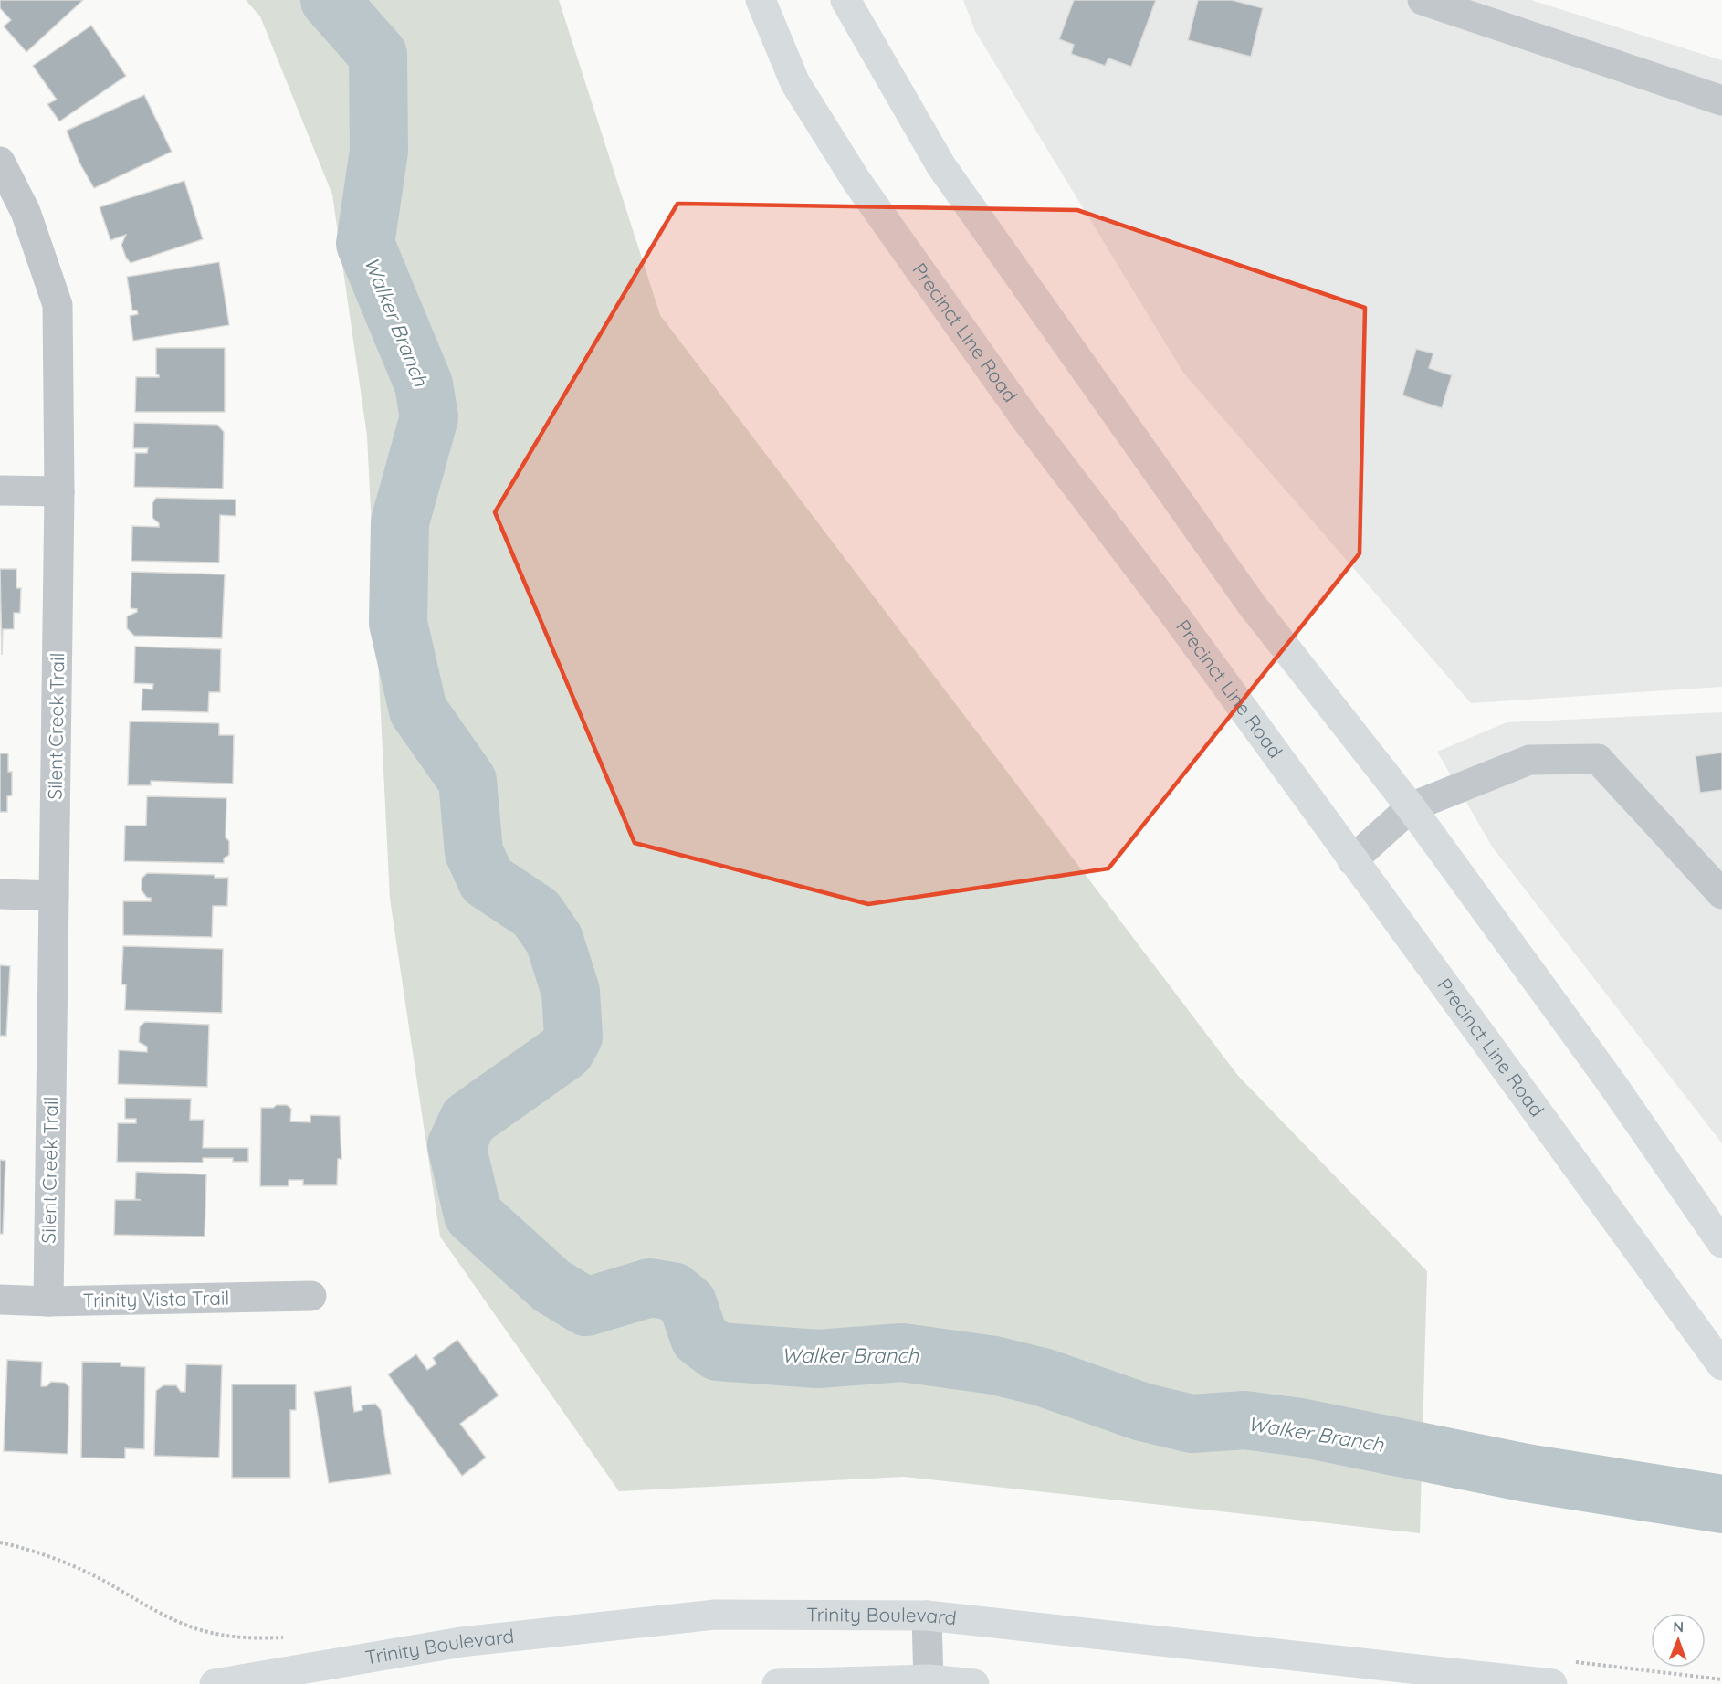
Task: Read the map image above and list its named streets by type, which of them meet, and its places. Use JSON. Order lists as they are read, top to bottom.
{
  "streets": {
    "main road": ["Precinct Line Road", "Trinity Boulevard"],
    "street": ["Silent Creek Trail", "Trinity Vista Trail"]
  },
  "crossings": [
    ["Silent Creek Trail", "Trinity Vista Trail"]
  ],
  "water": ["Walker Branch"],
  "north": "top"
}
